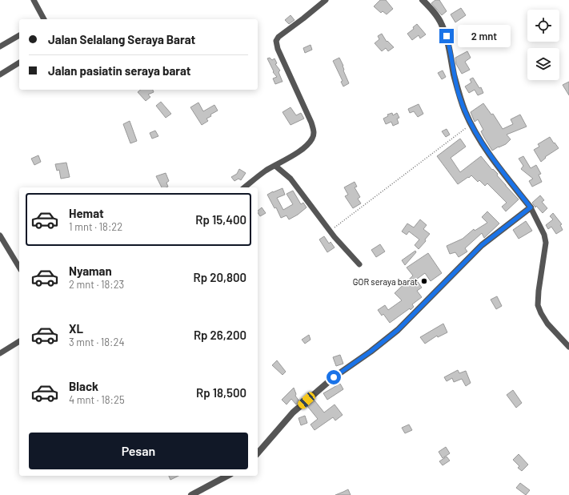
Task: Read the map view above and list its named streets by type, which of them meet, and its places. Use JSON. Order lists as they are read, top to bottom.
{
  "places": ["GOR seraya barat"],
  "page": {
    "banner": ["Jalan Selalang Seraya Barat", "Jalan pasiatin seraya barat"],
    "bubble": "2 mnt",
    "list": [
      {
        "name": "Hemat",
        "note": "1 mnt · 18:22",
        "value": "Rp 15,400"
      },
      {
        "name": "Nyaman",
        "note": "2 mnt · 18:23",
        "value": "Rp 20,800"
      },
      {
        "name": "XL",
        "note": "3 mnt · 18:24",
        "value": "Rp 26,200"
      },
      {
        "name": "Black",
        "note": "4 mnt · 18:25",
        "value": "Rp 18,500"
      }
    ],
    "buttons": "Pesan"
  }
}
